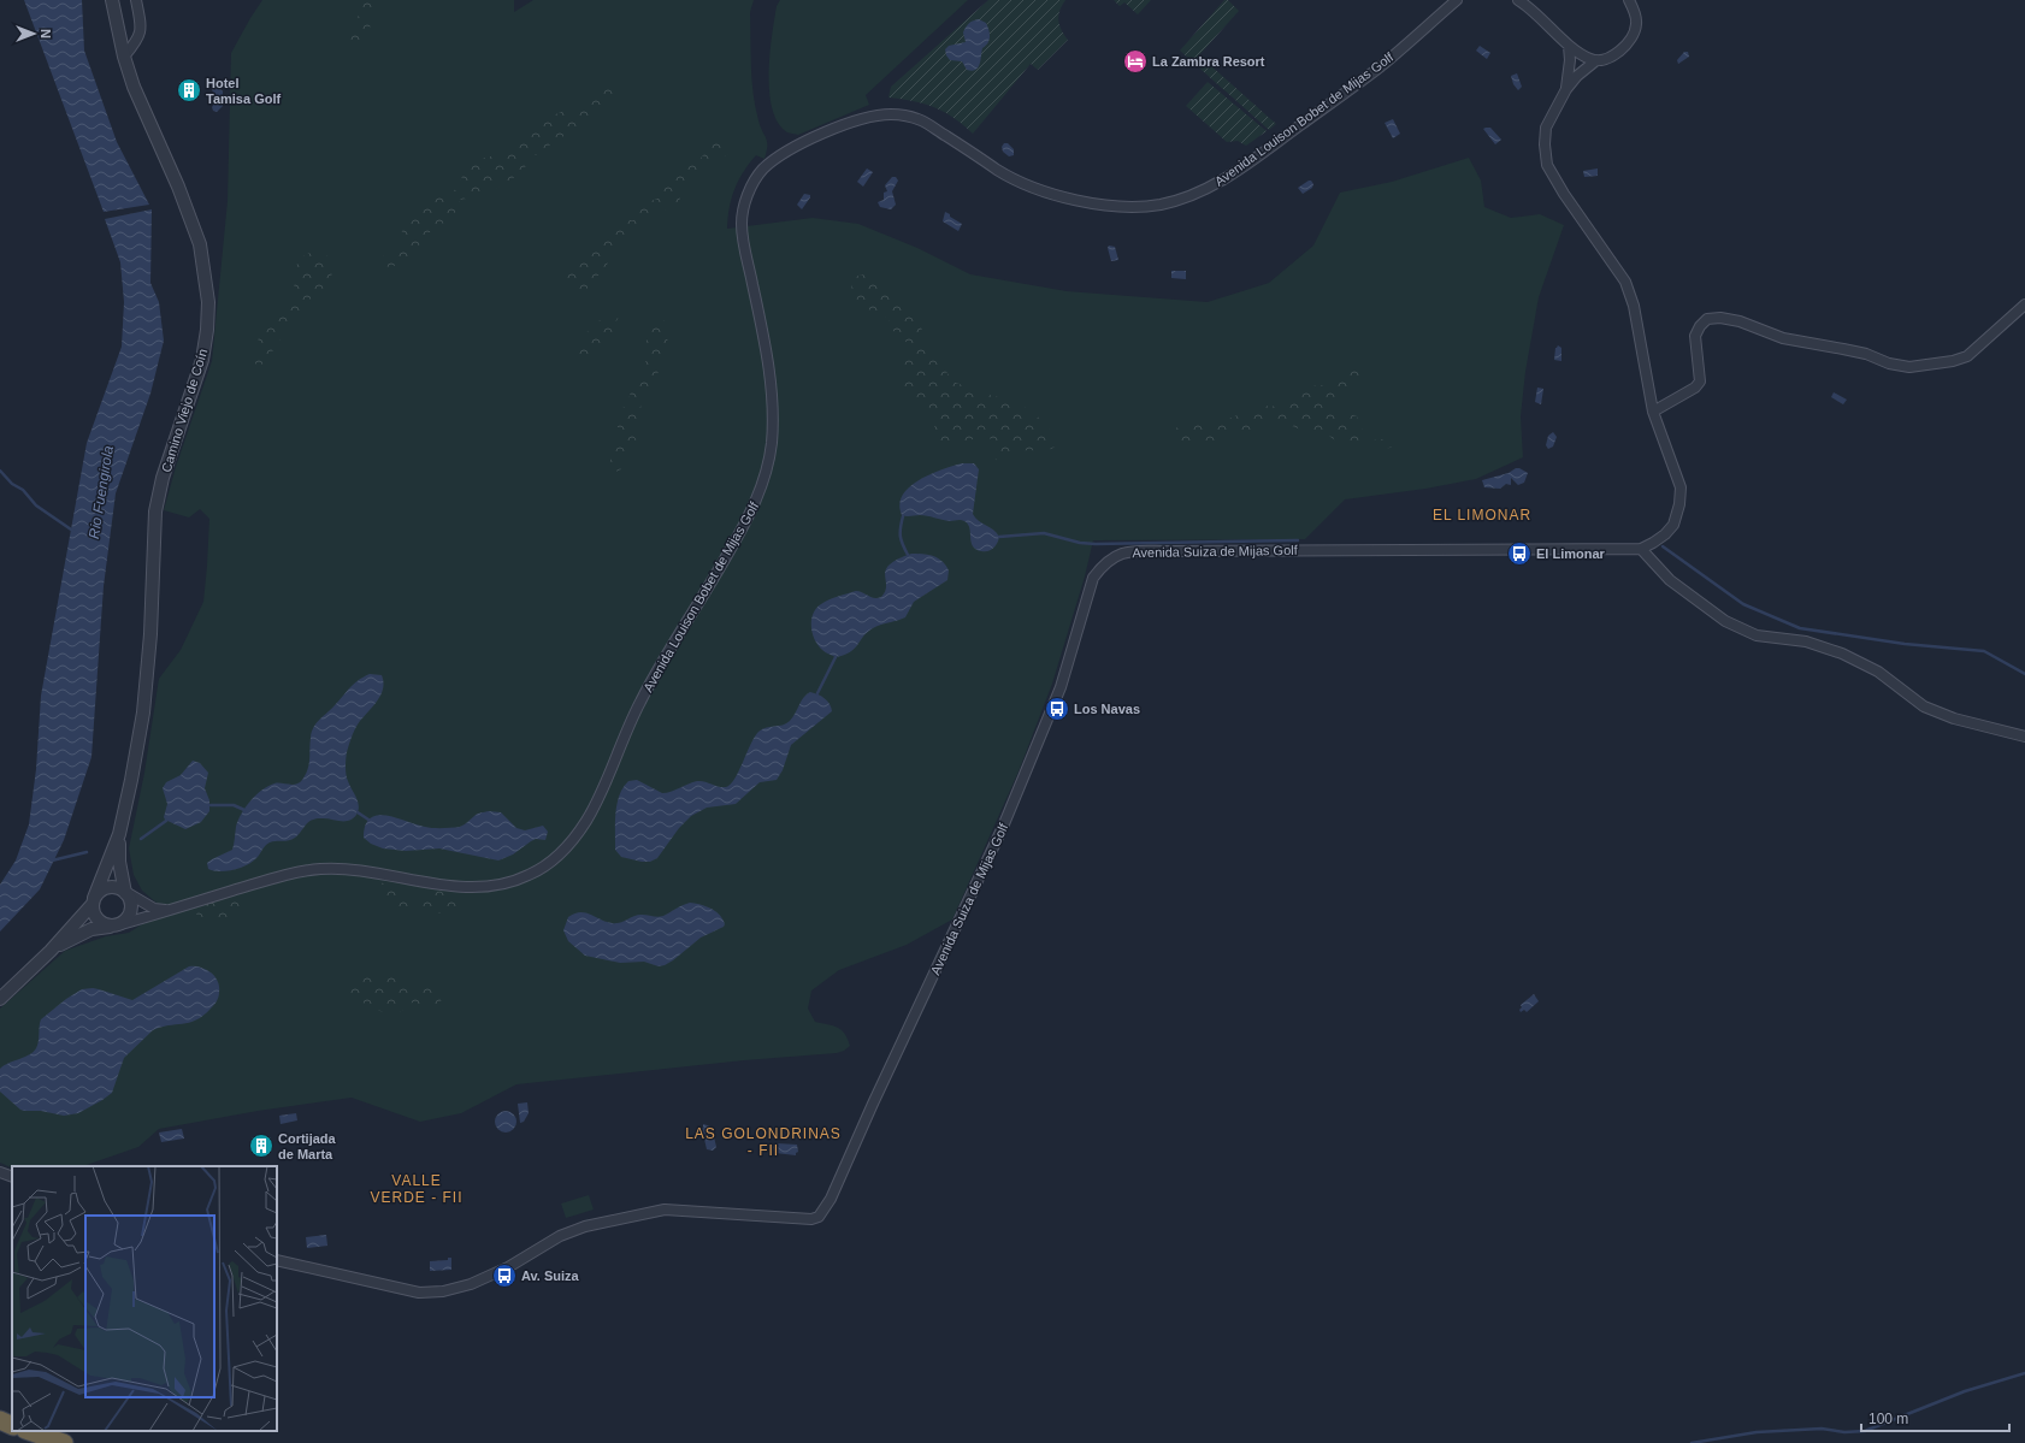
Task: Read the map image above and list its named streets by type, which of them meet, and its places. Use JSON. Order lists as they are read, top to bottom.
{
  "streets": {
    "street": ["Avenida Louison Bobet de Mijas Golf", "Camino Viejo de Coín", "Avenida Suiza de Mijas Golf"]
  },
  "crossings": [
    ["Avenida Louison Bobet de Mijas Golf", "Camino Viejo de Coín"]
  ],
  "districts": ["EL LIMONAR", "LAS GOLONDRINAS - FII", "VALLE VERDE - FII"],
  "water": ["Rio Fuengirola"],
  "places": {
    "hotel": ["La Zambra Resort"],
    "building": ["Hotel Tamisa Golf", "Cortijada de Marta"],
    "bus stop": ["El Limonar", "Los Navas", "Av. Suiza"]
  },
  "scale_bar": "100 m",
  "north": "right"
}
